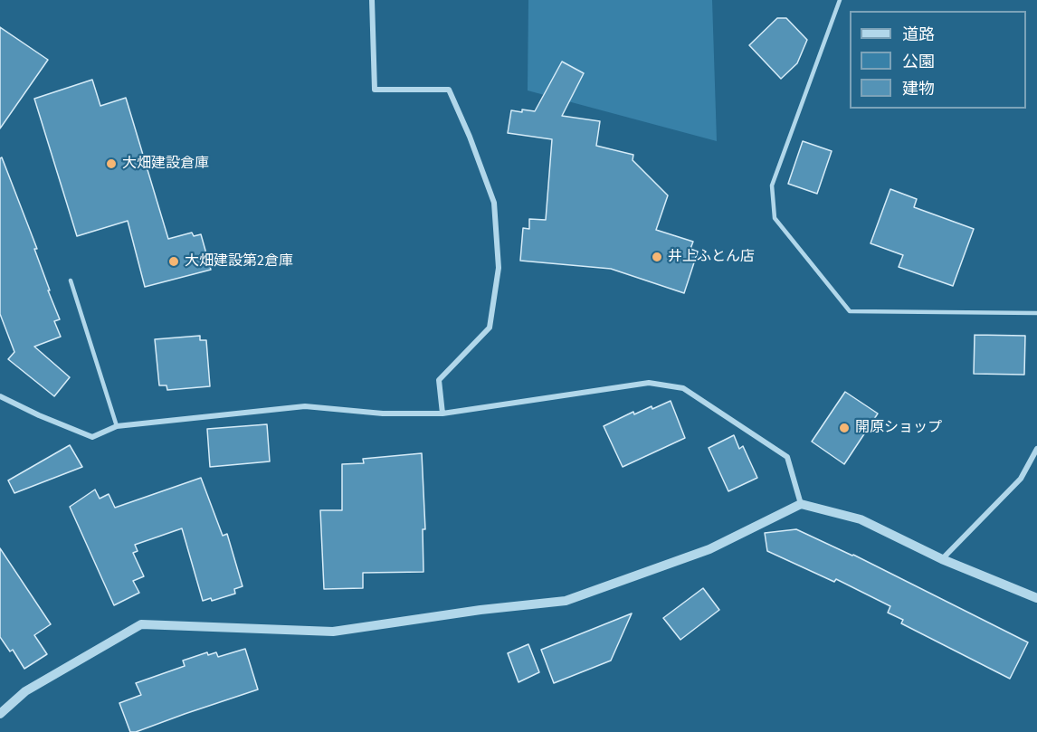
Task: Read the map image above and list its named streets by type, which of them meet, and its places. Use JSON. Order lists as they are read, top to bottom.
{
  "places": [
    "大畑建設倉庫",
    "井上ふとん店",
    "大畑建設第2倉庫",
    "開原ショップ"
  ],
  "legend": ["道路", "公園", "建物"]
}
